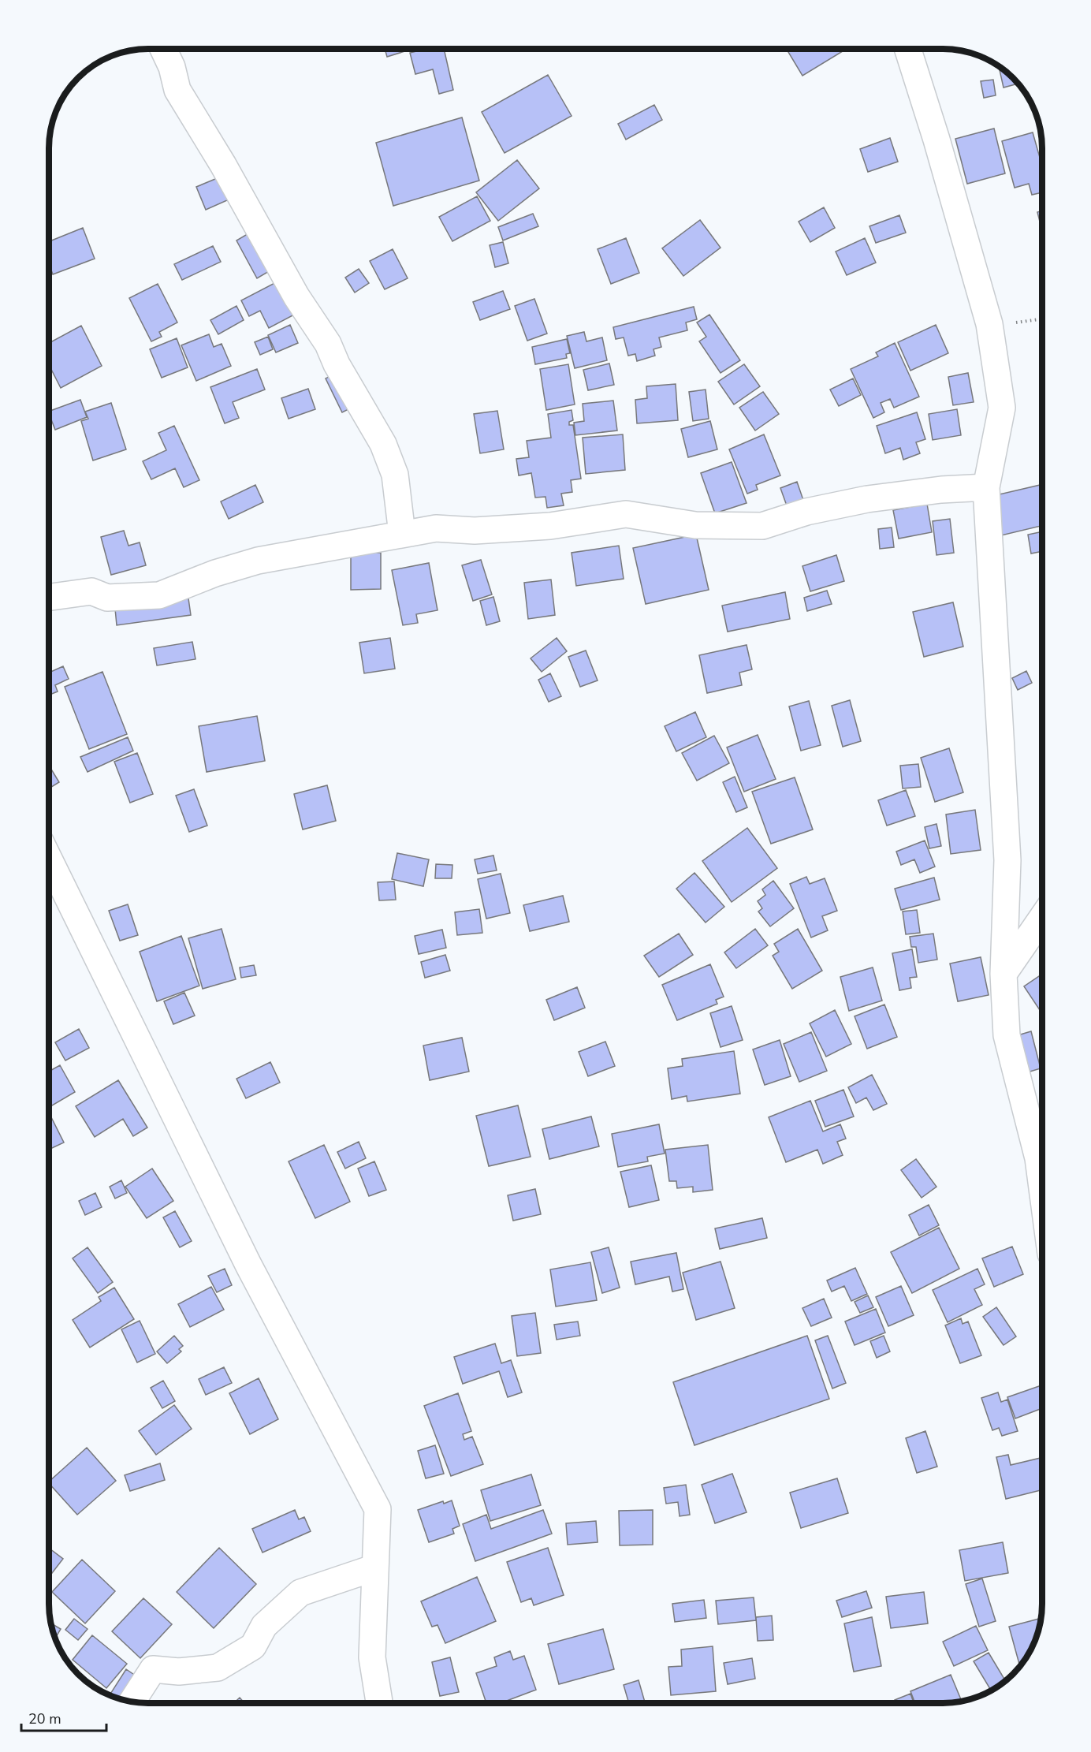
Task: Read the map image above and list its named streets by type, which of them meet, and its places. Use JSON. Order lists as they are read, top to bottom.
{
  "scale_bar": "20 m"
}
